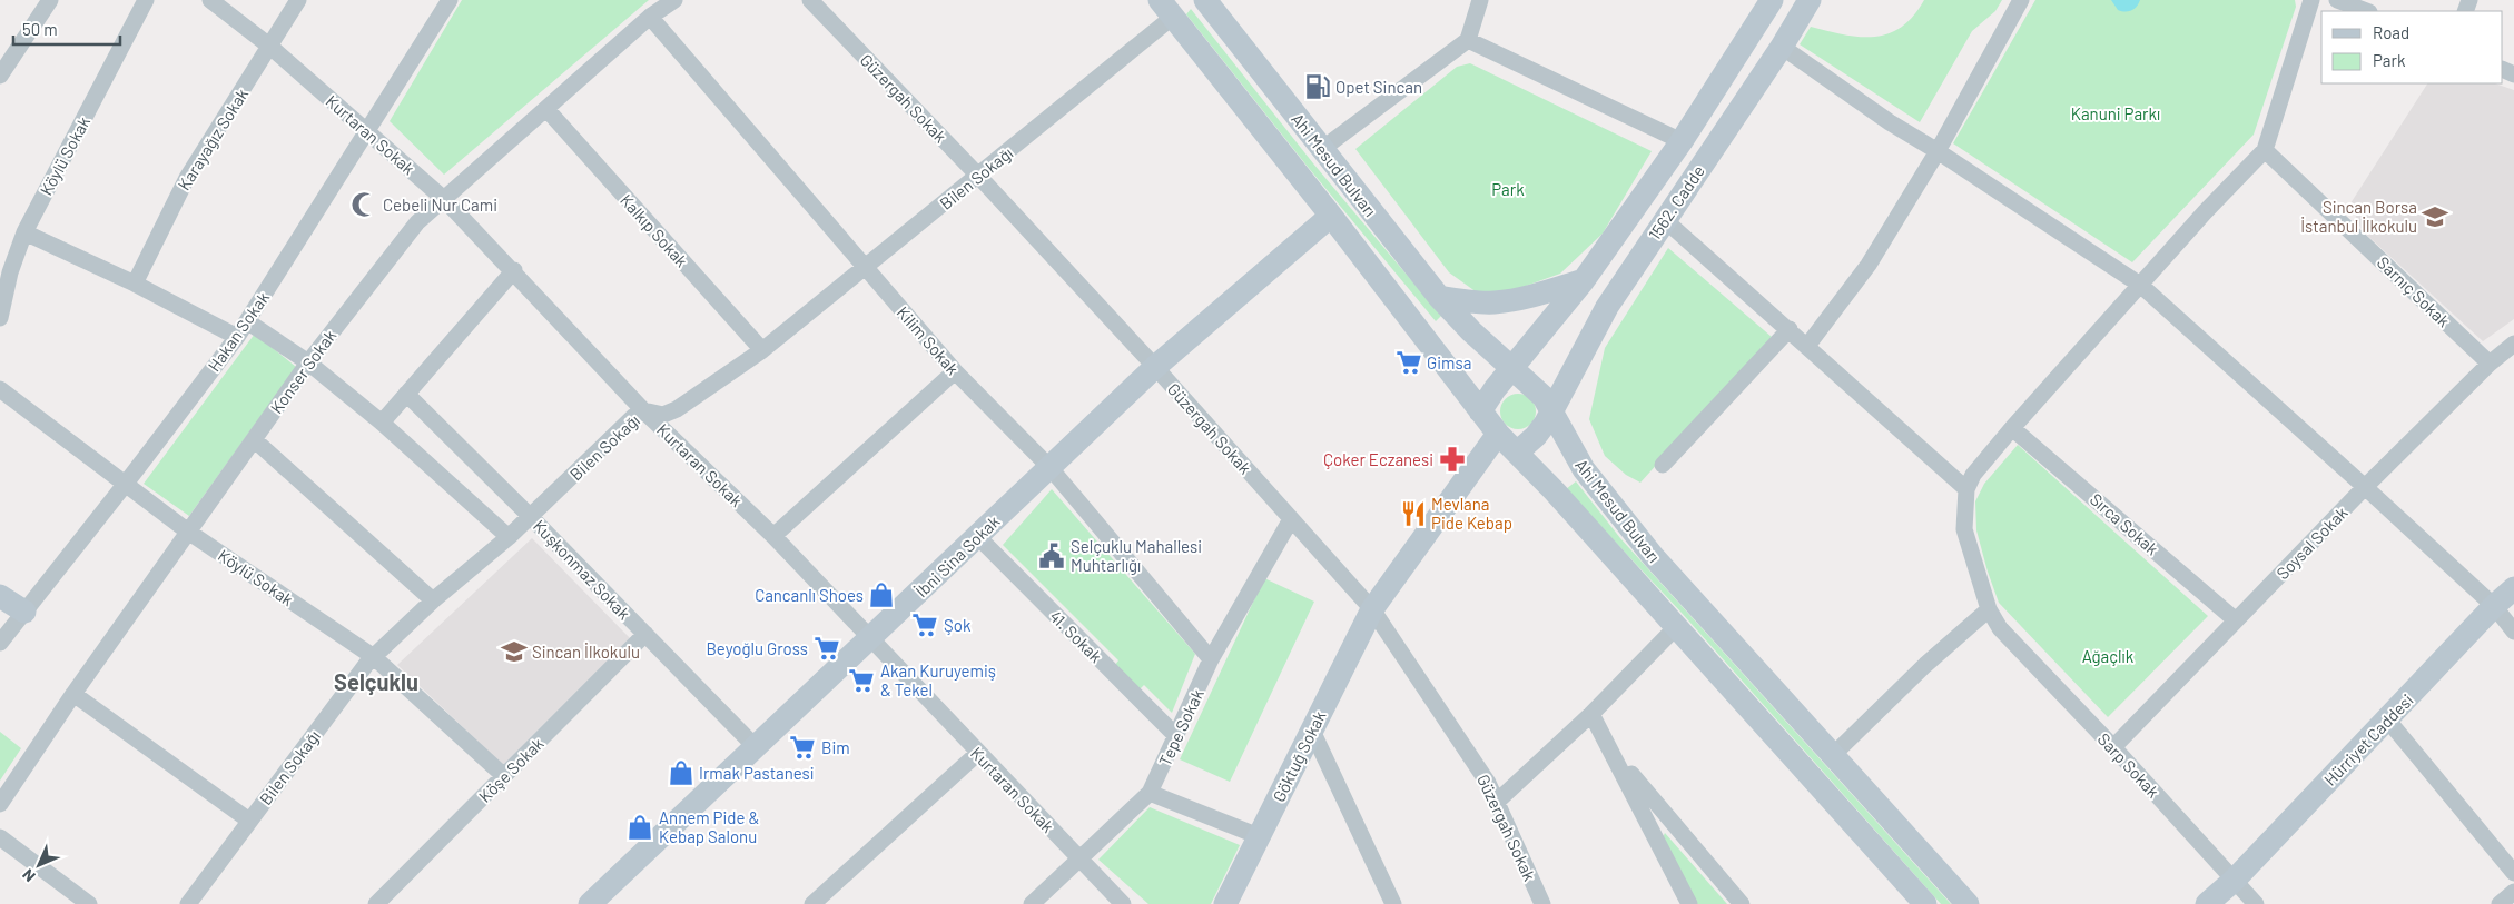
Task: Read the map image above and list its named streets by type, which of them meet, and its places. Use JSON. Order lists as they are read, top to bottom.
{
  "streets": {
    "main road": [
      "Ahi Mesud Bulvarı",
      "1562. Cadde",
      "İbni Sina Sokak",
      "Hürriyet Caddesi",
      "Göktuğ Sokak"
    ],
    "street": [
      "Güzergah Sokak",
      "Kurtaran Sokak",
      "Karayağız Sokak",
      "Köylü Sokak",
      "Bilen Sokağı",
      "Kalkıp Sokak",
      "Sarnıç Sokak",
      "Hakan Sokak",
      "Kilim Sokak",
      "Konser Sokak",
      "Sırca Sokak",
      "Soysal Sokak",
      "Kuşkonmaz Sokak",
      "41. Sokak",
      "Tepe Sokak",
      "Sarp Sokak",
      "Köşe Sokak"
    ]
  },
  "crossings": [
    ["Güzergah Sokak", "Bilen Sokağı"],
    ["Güzergah Sokak", "İbni Sina Sokak"],
    ["Güzergah Sokak", "Tepe Sokak"],
    ["Güzergah Sokak", "Göktuğ Sokak"],
    ["Kurtaran Sokak", "Karayağız Sokak"],
    ["Kurtaran Sokak", "Bilen Sokağı"],
    ["Kurtaran Sokak", "Hakan Sokak"],
    ["Kurtaran Sokak", "Konser Sokak"],
    ["Kurtaran Sokak", "İbni Sina Sokak"],
    ["Kurtaran Sokak", "Tepe Sokak"],
    ["Köylü Sokak", "Bilen Sokağı"],
    ["Köylü Sokak", "Hakan Sokak"],
    ["Köylü Sokak", "Konser Sokak"],
    ["Köylü Sokak", "Köşe Sokak"],
    ["Ahi Mesud Bulvarı", "Bilen Sokağı"],
    ["Ahi Mesud Bulvarı", "1562. Cadde"],
    ["Ahi Mesud Bulvarı", "İbni Sina Sokak"],
    ["Ahi Mesud Bulvarı", "Göktuğ Sokak"],
    ["Bilen Sokağı", "Kalkıp Sokak"],
    ["Bilen Sokağı", "Kilim Sokak"],
    ["Bilen Sokağı", "Kuşkonmaz Sokak"],
    ["Kalkıp Sokak", "Konser Sokak"],
    ["Sarnıç Sokak", "Soysal Sokak"],
    ["Kilim Sokak", "Konser Sokak"],
    ["Kilim Sokak", "İbni Sina Sokak"],
    ["Kilim Sokak", "Tepe Sokak"],
    ["Sırca Sokak", "Soysal Sokak"],
    ["Soysal Sokak", "Sarp Sokak"],
    ["İbni Sina Sokak", "Kuşkonmaz Sokak"],
    ["İbni Sina Sokak", "41. Sokak"],
    ["Kuşkonmaz Sokak", "Köşe Sokak"],
    ["41. Sokak", "Tepe Sokak"],
    ["Hürriyet Caddesi", "Sarp Sokak"]
  ],
  "districts": ["Selçuklu"],
  "parks": ["Kanuni Parkı", "Park", "Ağaçlık"],
  "places": {
    "fuel station": ["Opet Sincan"],
    "mosque": ["Cebeli Nur Cami"],
    "school or university": ["Sincan Borsa İstanbul İlkokulu", "Sincan İlkokulu"],
    "supermarket": [
      "Gimsa",
      "Şok",
      "Beyoğlu Gross",
      "Akan Kuruyemiş & Tekel",
      "Bim"
    ],
    "pharmacy": ["Çoker Eczanesi"],
    "restaurant": ["Mevlana Pide Kebap"],
    "public building": ["Selçuklu Mahallesi Muhtarlığı"],
    "shop": ["Cancanlı Shoes", "Irmak Pastanesi", "Annem Pide & Kebap Salonu"]
  },
  "legend": ["Road", "Park"],
  "scale_bar": "50 m",
  "north": "bottom left"
}
